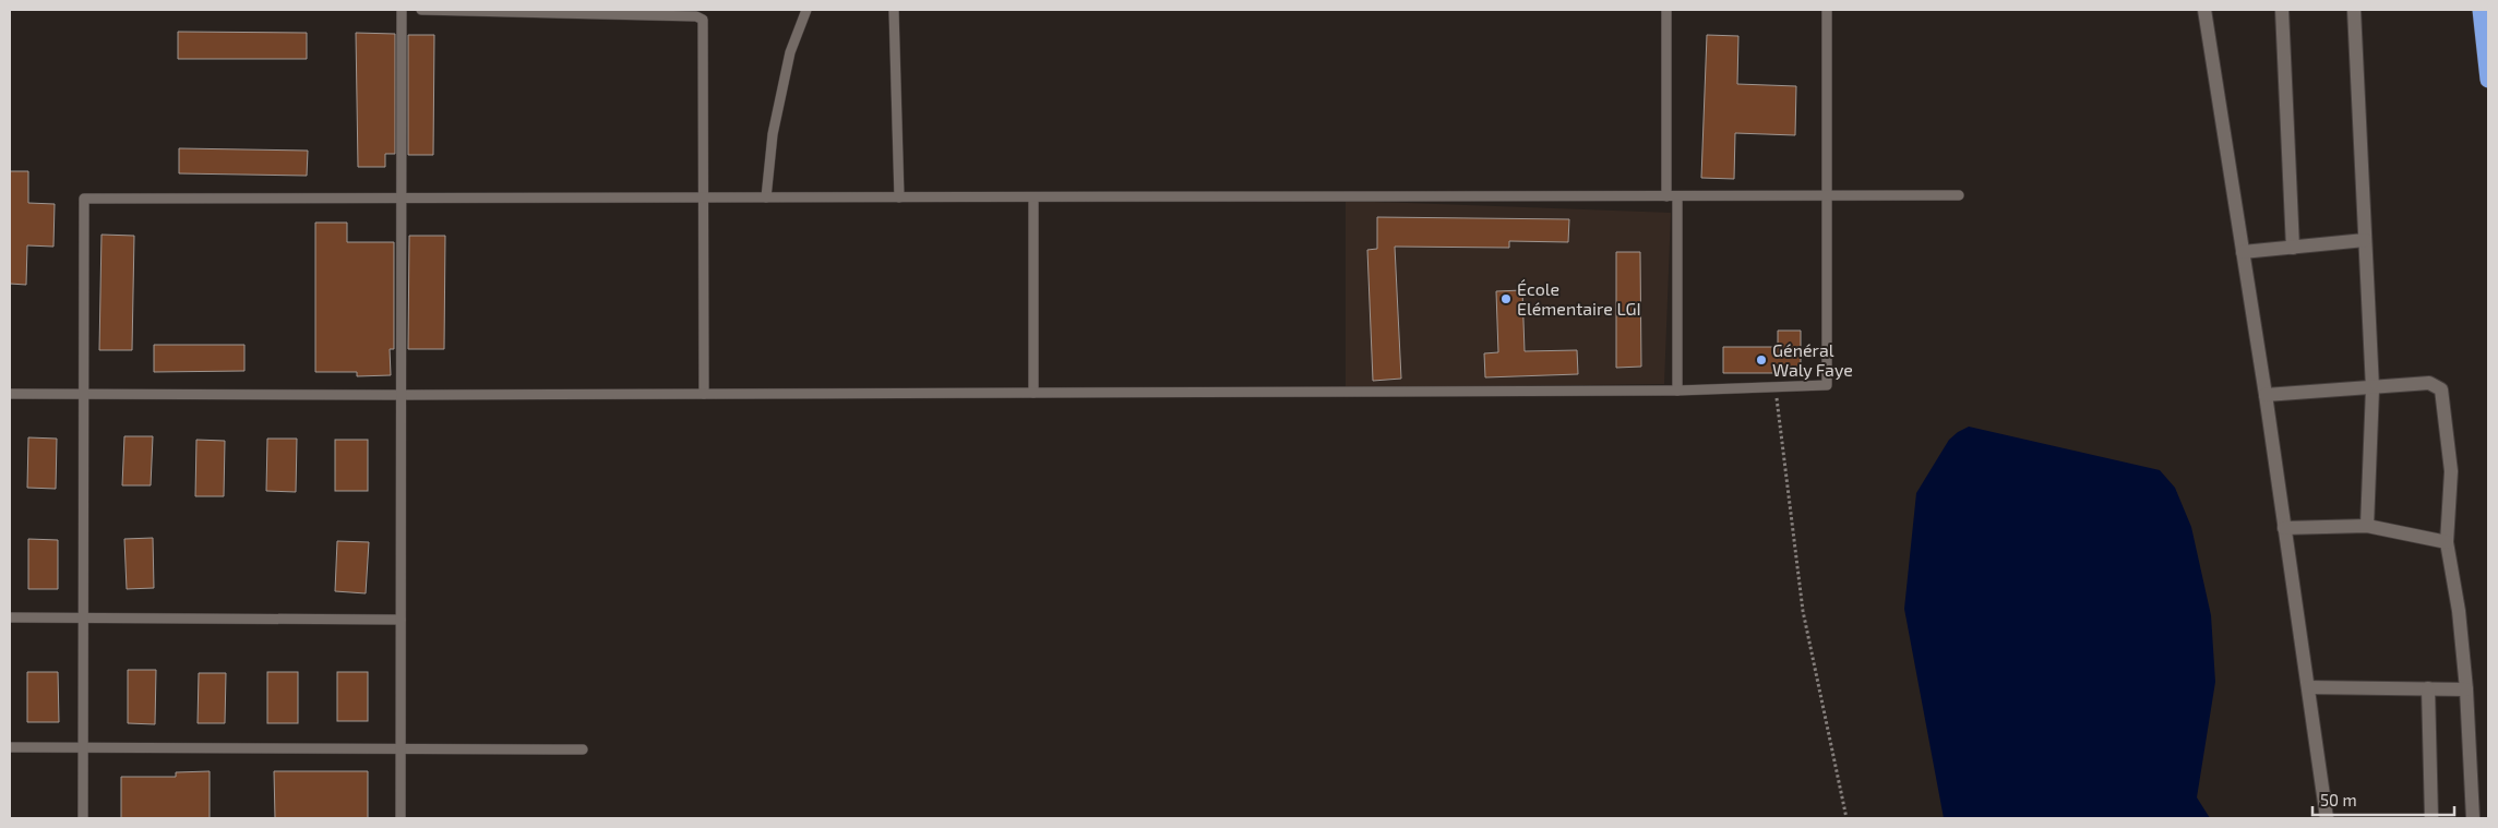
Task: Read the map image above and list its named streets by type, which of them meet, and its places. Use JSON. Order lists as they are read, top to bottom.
{
  "places": ["École Elémentaire LGI", "Général Waly Faye"],
  "scale_bar": "50 m"
}
